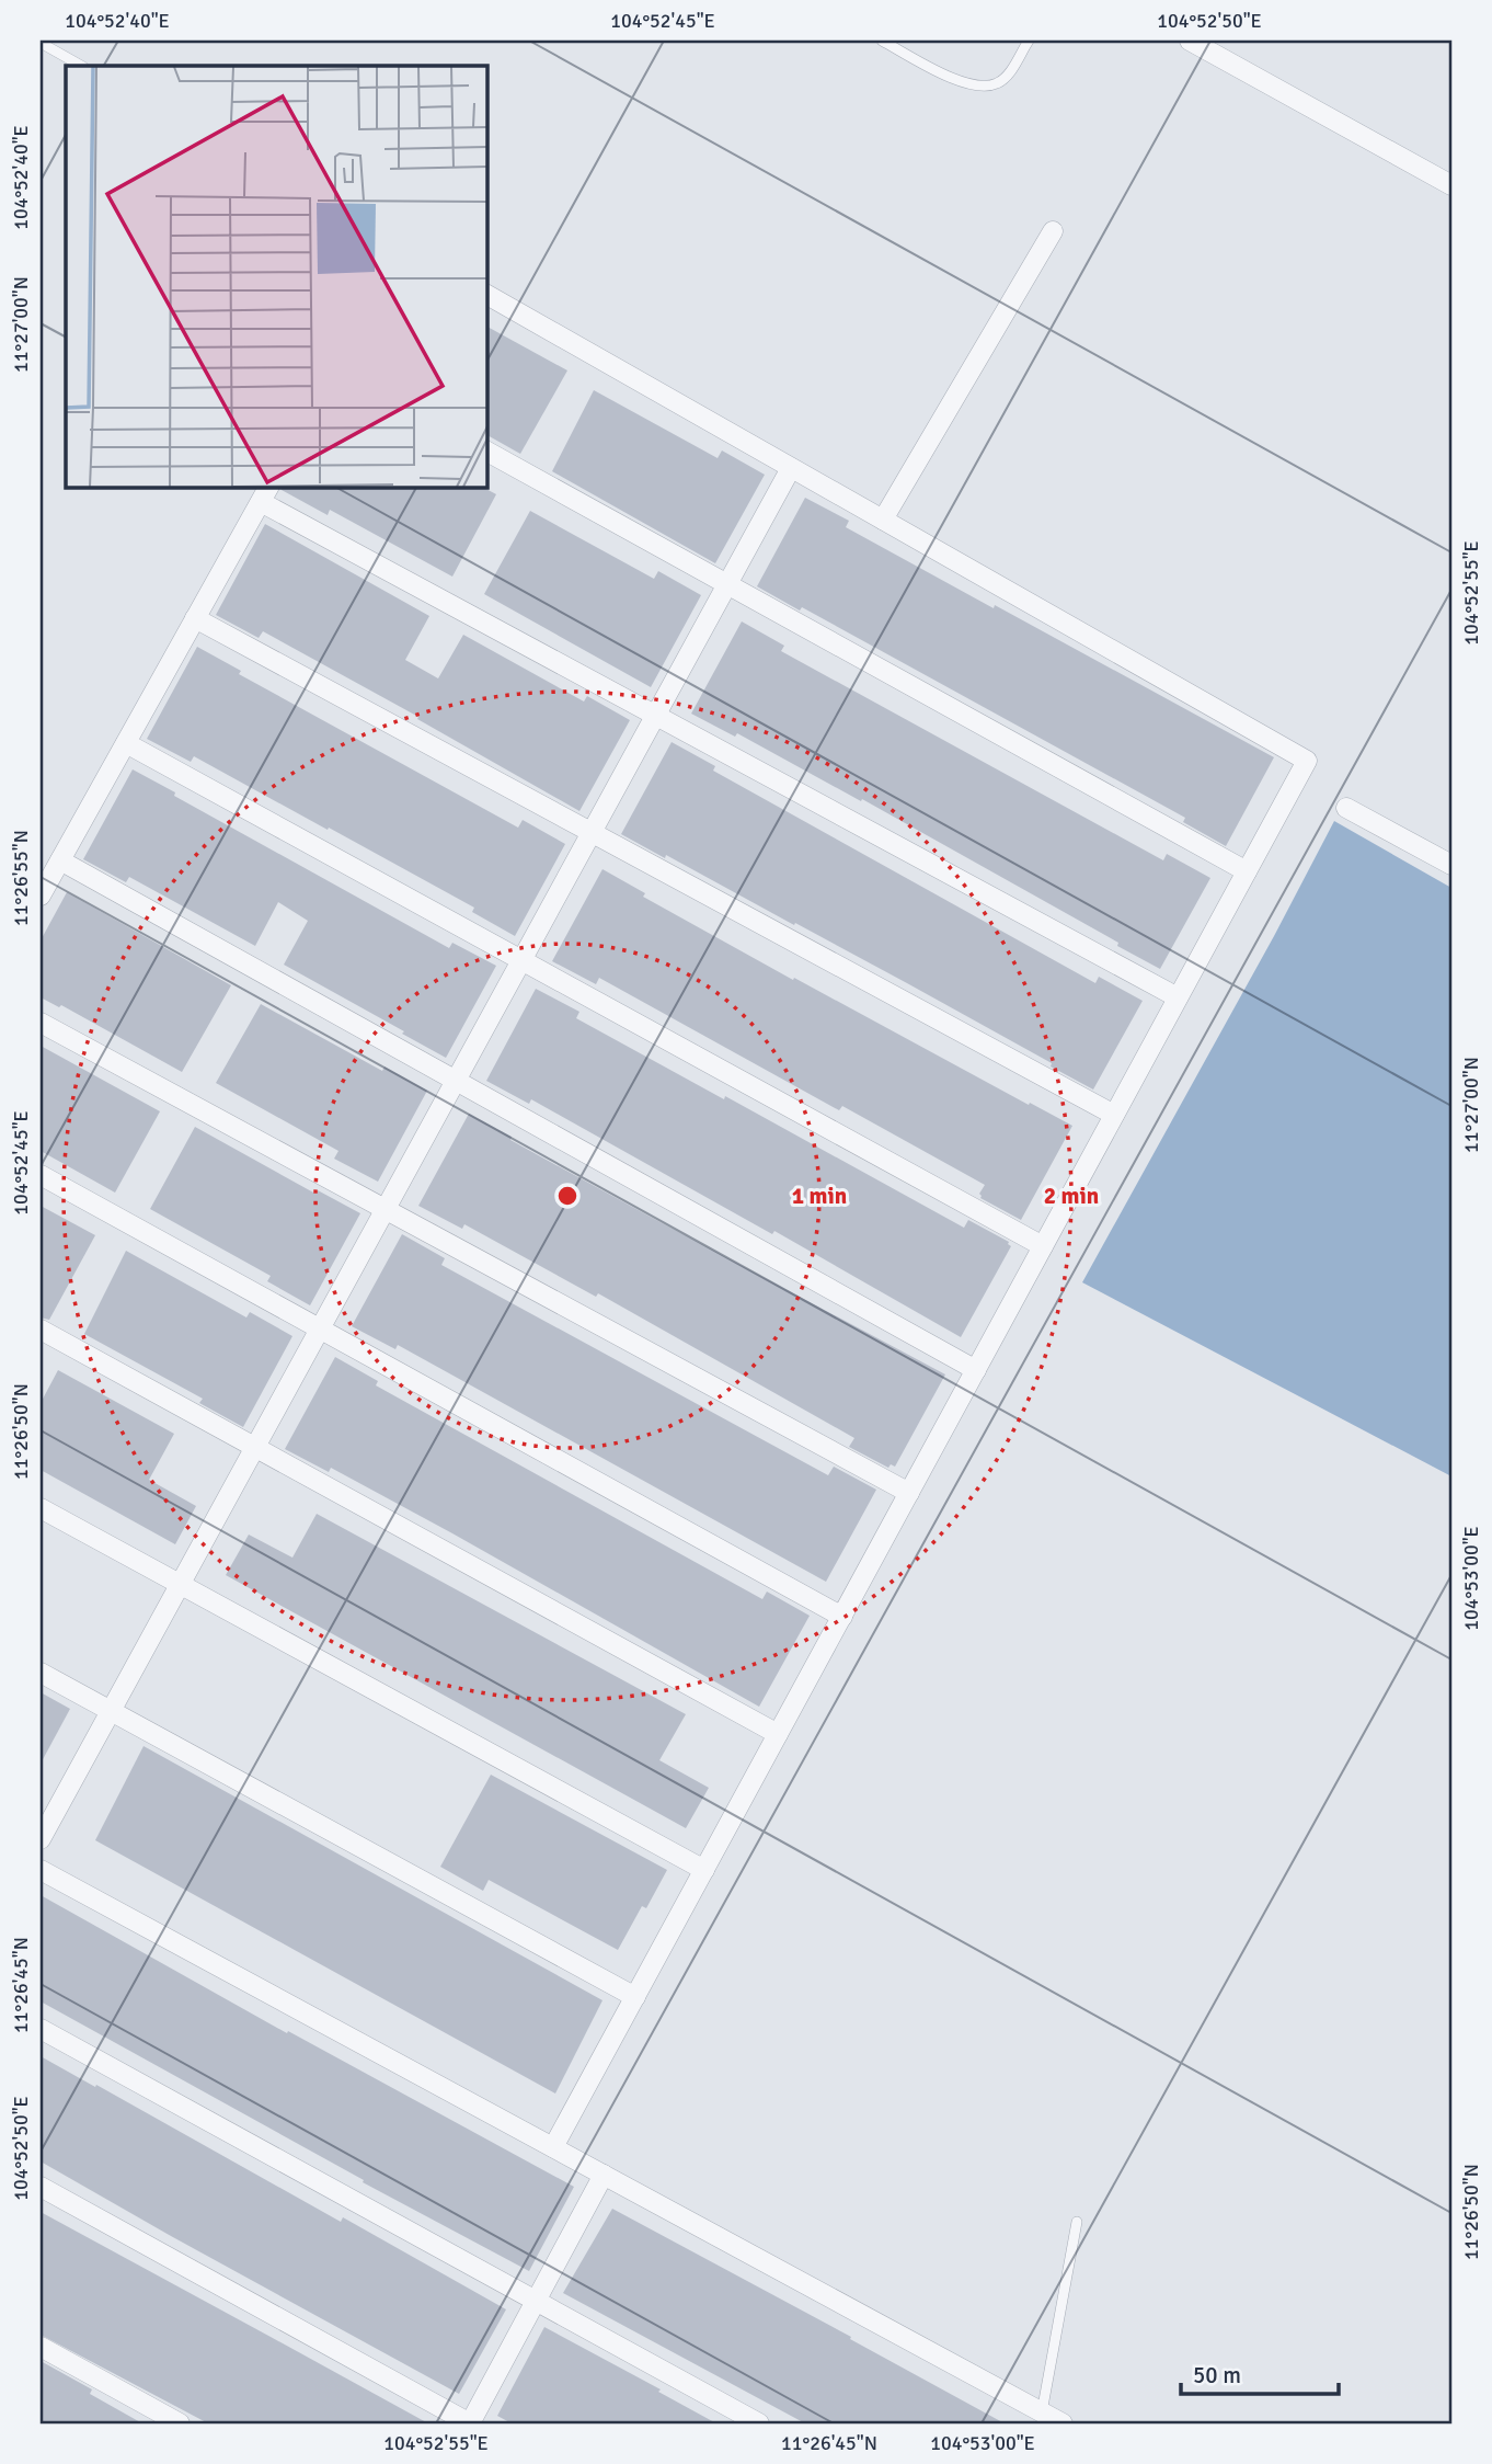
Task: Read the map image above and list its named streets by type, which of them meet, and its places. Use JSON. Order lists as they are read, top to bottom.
{
  "scale_bar": "50 m",
  "coordinates": [
    "104°52'40\"E",
    "104°52'45\"E",
    "104°52'50\"E",
    "11°27'00\"N",
    "104°52'55\"E",
    "11°26'55\"N",
    "11°26'50\"N",
    "104°53'00\"E",
    "11°26'45\"N"
  ],
  "rings": ["1 min", "2 min"]
}
